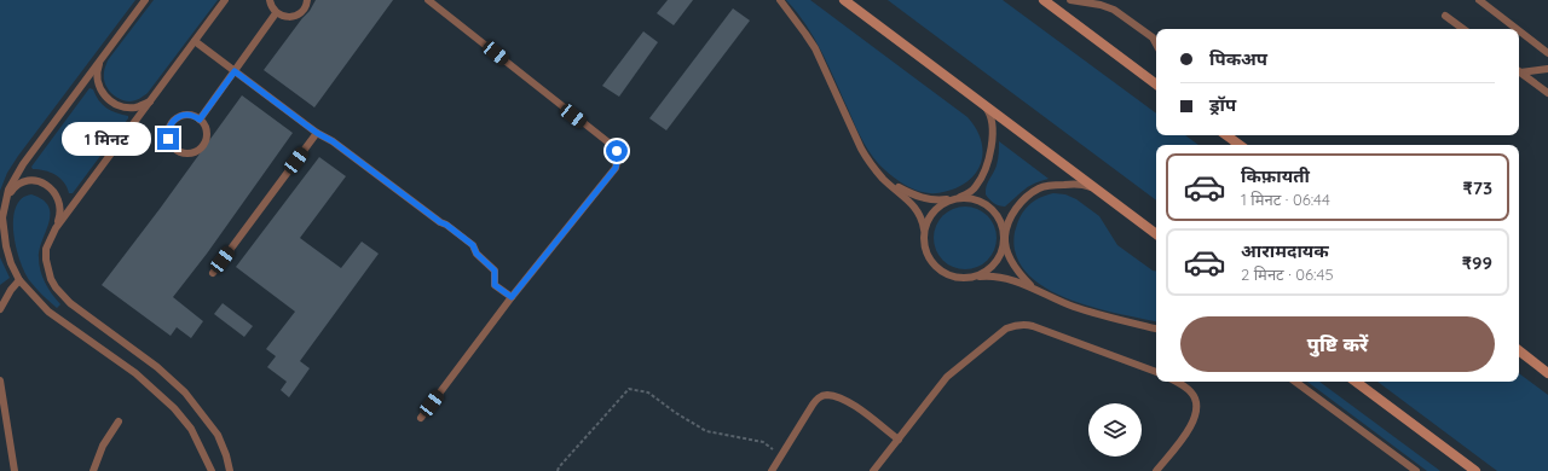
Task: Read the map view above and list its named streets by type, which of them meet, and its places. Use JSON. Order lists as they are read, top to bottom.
{
  "page": {
    "banner": ["पिकअप", "ड्रॉप"],
    "bubble": "1 मिनट",
    "list": [
      {
        "name": "किफ़ायती",
        "note": "1 मिनट · 06:44",
        "value": "₹73"
      },
      {
        "name": "आरामदायक",
        "note": "2 मिनट · 06:45",
        "value": "₹99"
      }
    ],
    "buttons": "पुष्टि करें"
  }
}
